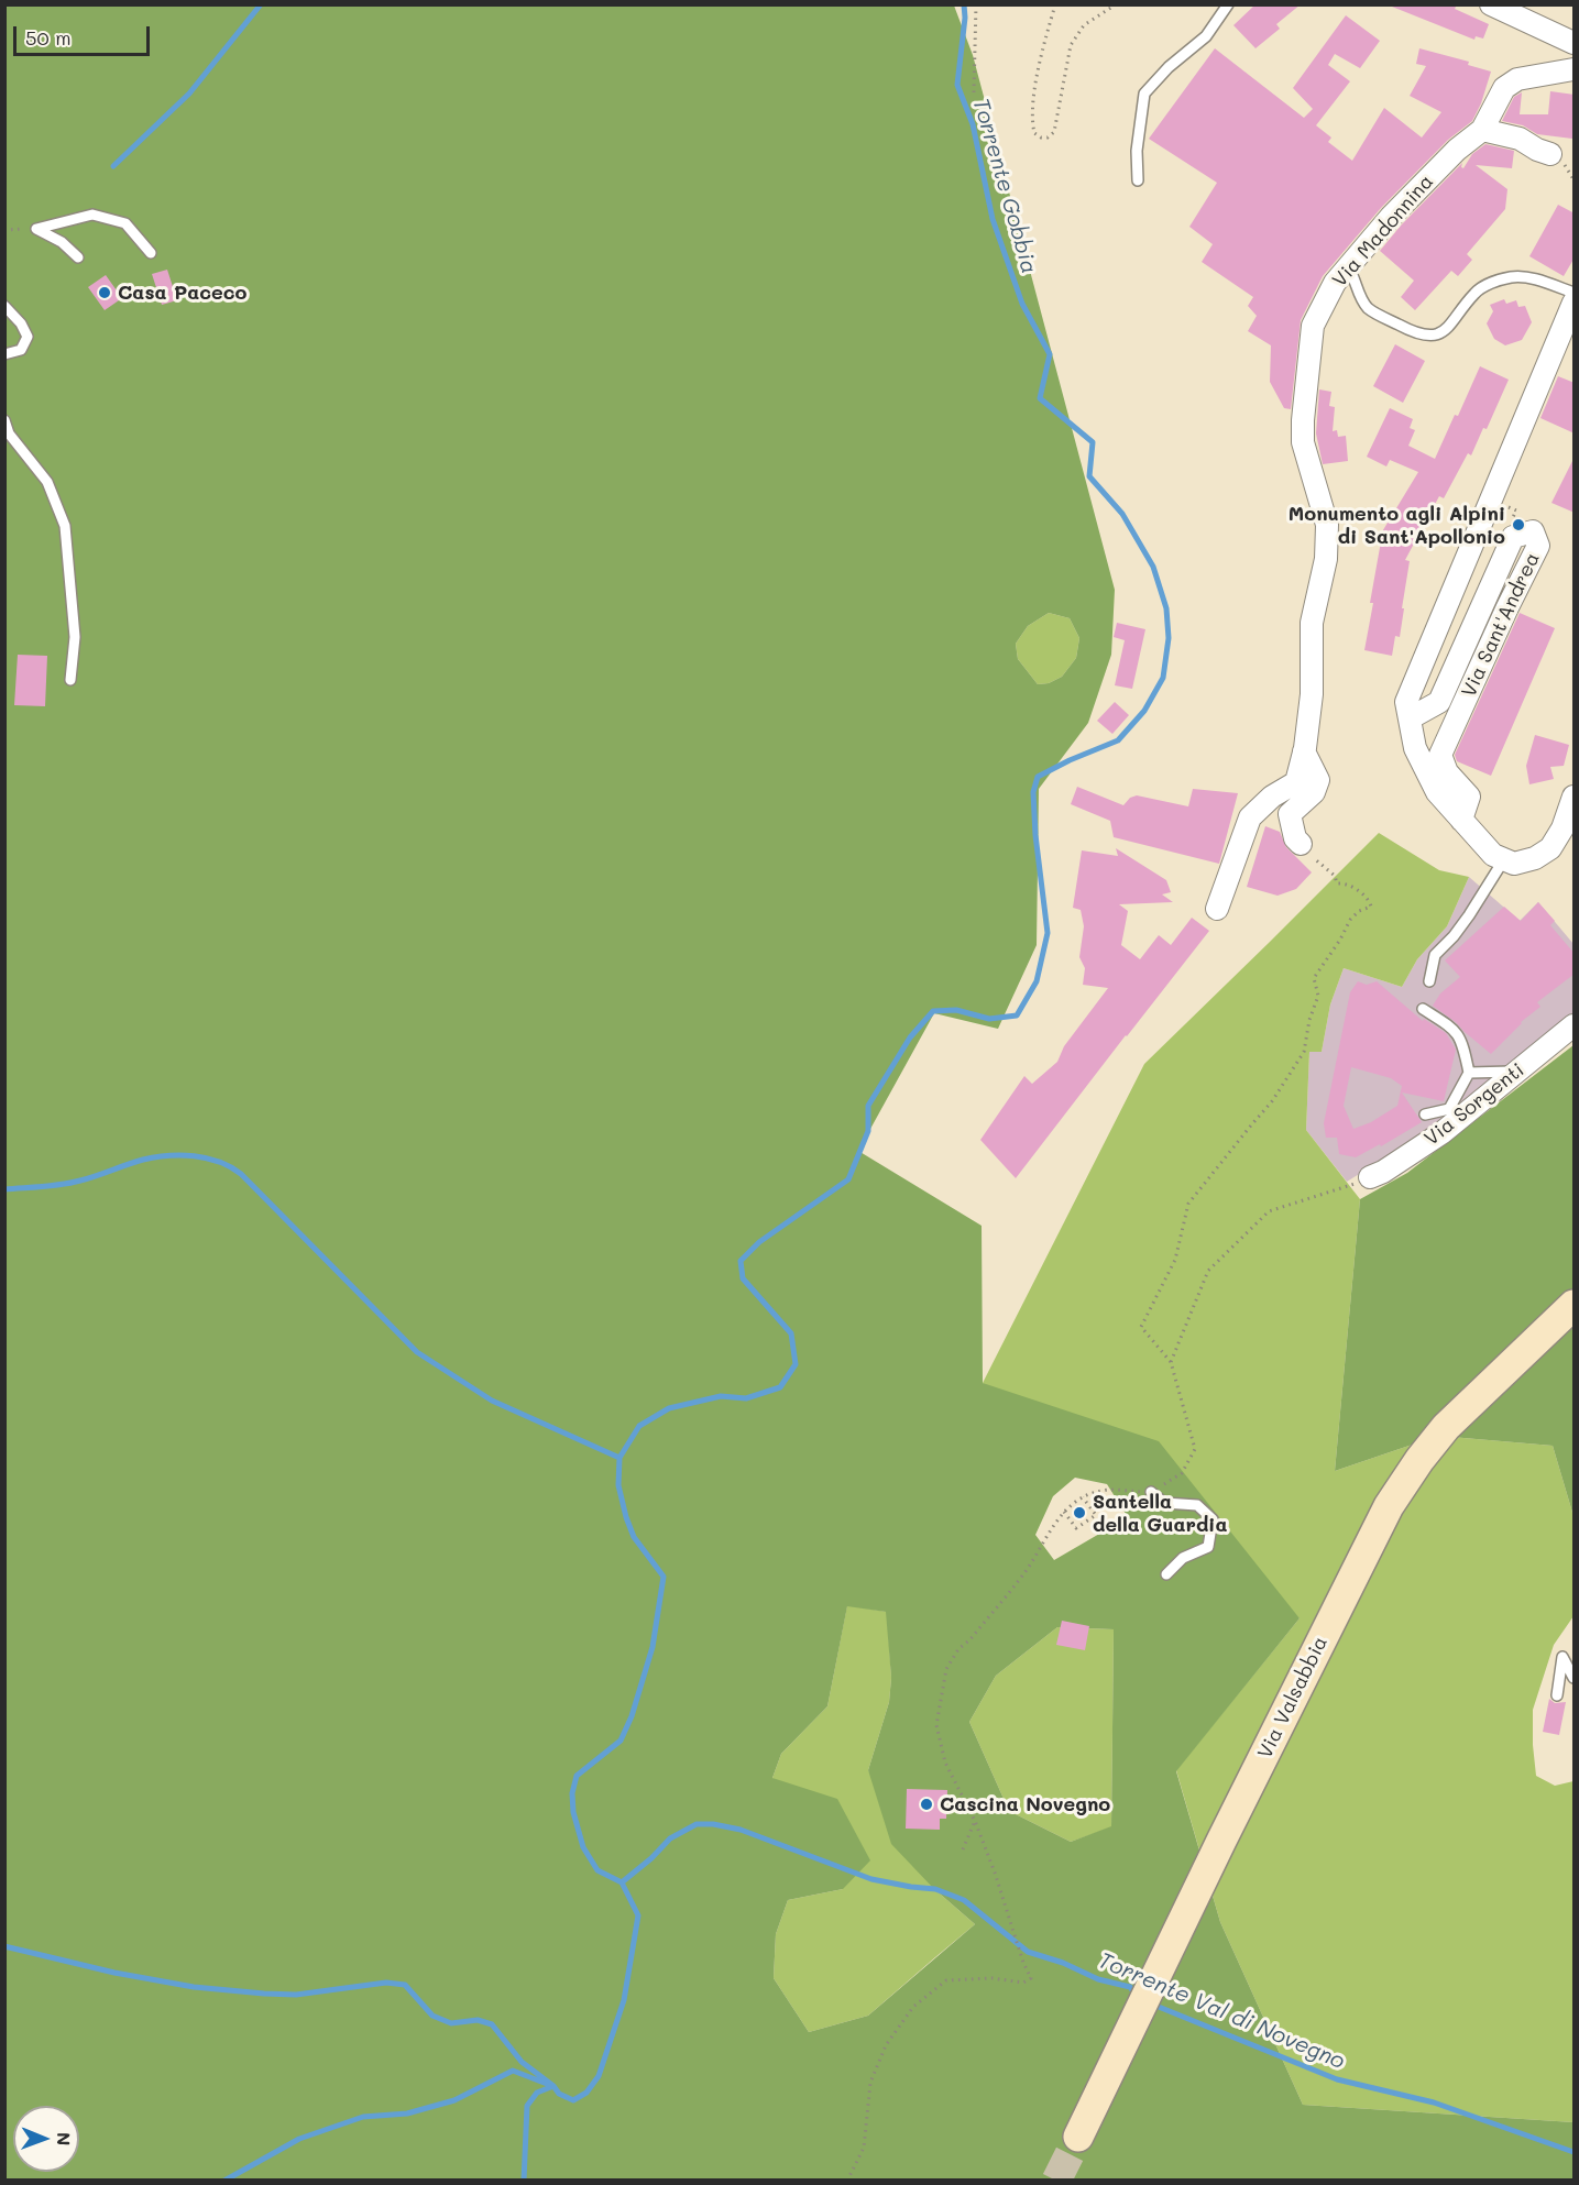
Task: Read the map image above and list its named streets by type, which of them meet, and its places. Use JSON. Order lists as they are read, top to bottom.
{
  "streets": {
    "main road": ["Via Valsabbia"],
    "street": ["Via Madonnina", "Via Sant'Andrea", "Via Sorgenti"]
  },
  "water": ["Torrente Gobbia", "Torrente Val di Novegno"],
  "places": [
    "Casa Paceco",
    "Monumento agli Alpini di Sant'Apollonio",
    "Santella della Guardia",
    "Cascina Novegno"
  ],
  "scale_bar": "50 m",
  "north": "right"
}
